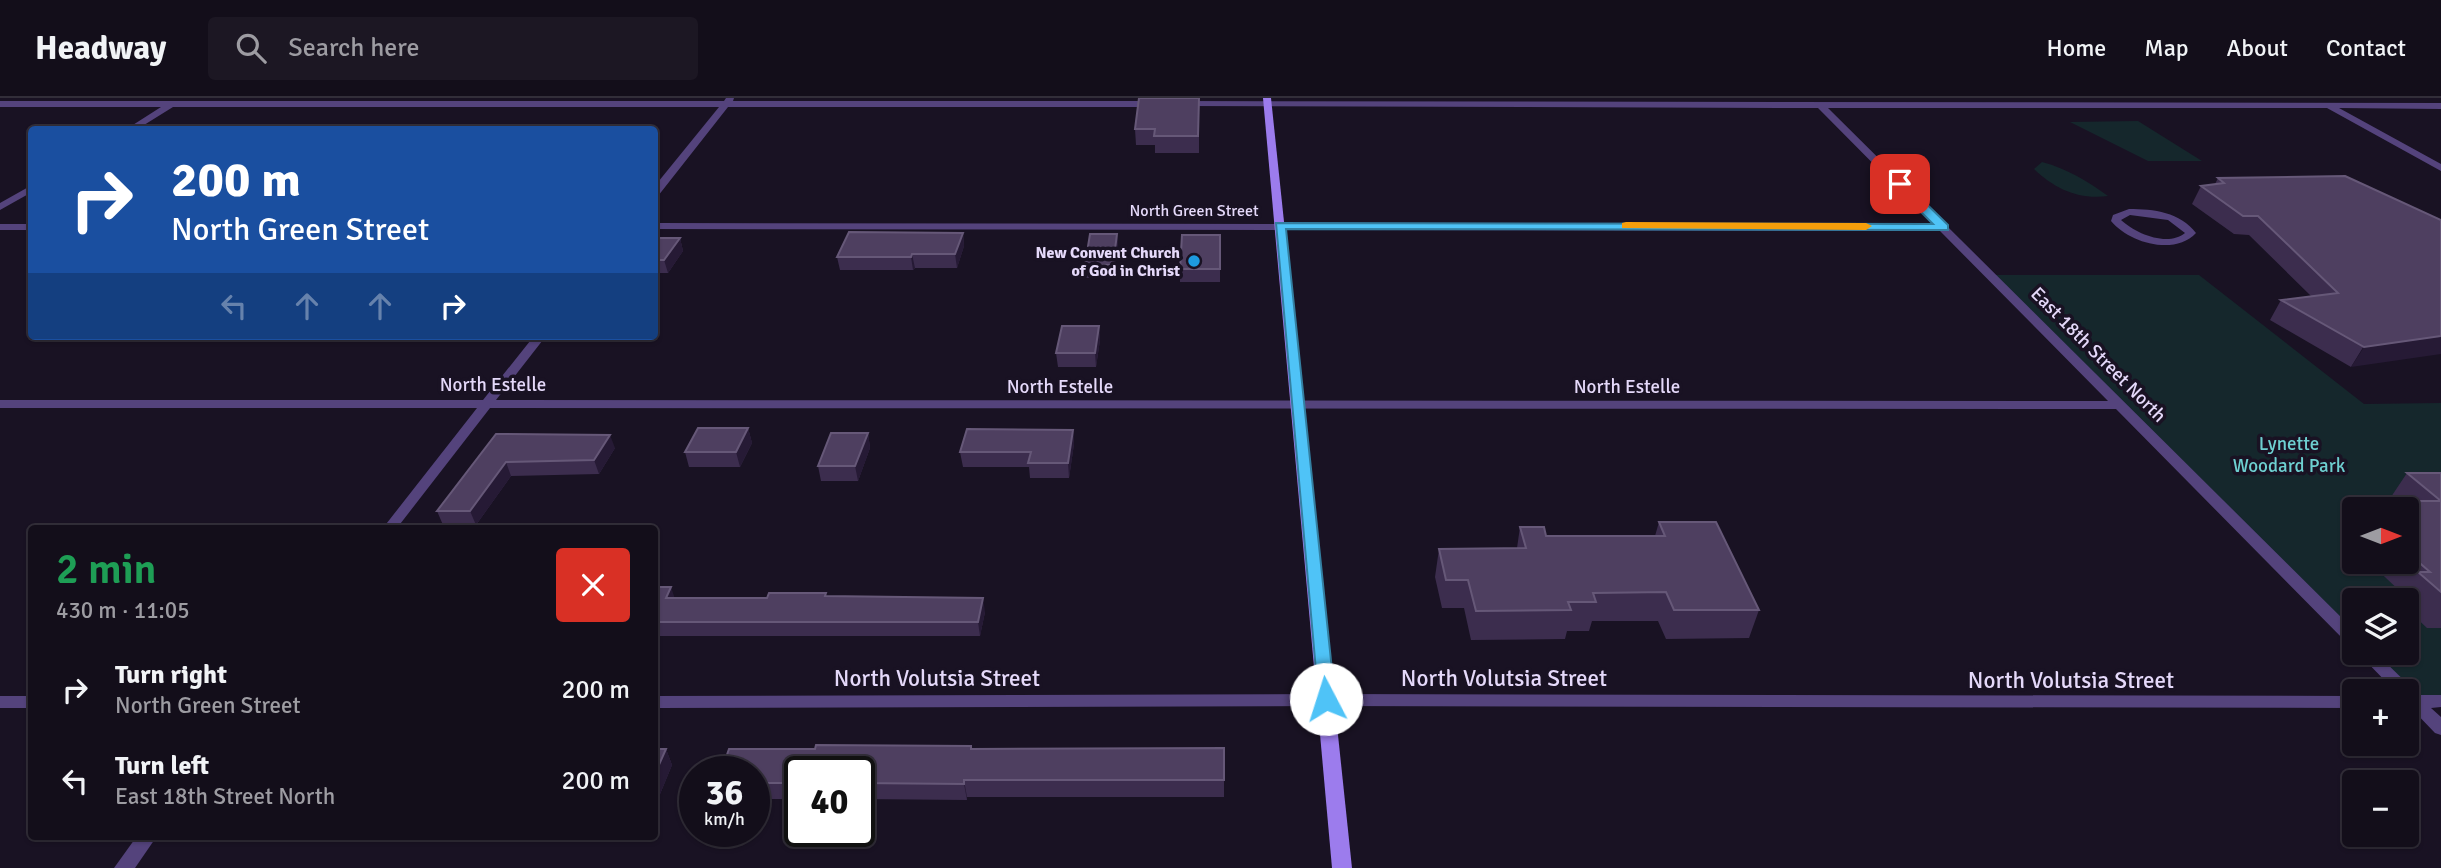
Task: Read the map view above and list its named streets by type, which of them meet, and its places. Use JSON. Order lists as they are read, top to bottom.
{
  "streets": {
    "street": [
      "North Green Street",
      "East 18th Street North",
      "North Estelle",
      "North Volutsia Street"
    ]
  },
  "crossings": [
    ["North Green Street", "East 18th Street North"],
    ["East 18th Street North", "North Estelle"]
  ],
  "parks": ["Lynette Woodard Park"],
  "places": ["New Convent Church of God in Christ"],
  "north": "right",
  "page": {
    "header": "Headway",
    "search": "Search here",
    "nav": [
      "Home",
      "Map",
      "About",
      "Contact"
    ],
    "turn": ["200 m", "North Green Street"],
    "map_buttons": ["+", "−"],
    "heading": ["2 min", "430 m · 11:05"],
    "list": [
      {
        "name": "Turn right",
        "note": "North Green Street",
        "value": "200 m"
      },
      {
        "name": "Turn left",
        "note": "East 18th Street North",
        "value": "200 m"
      }
    ],
    "speed": "36 km/h",
    "limit": "40"
  }
}
